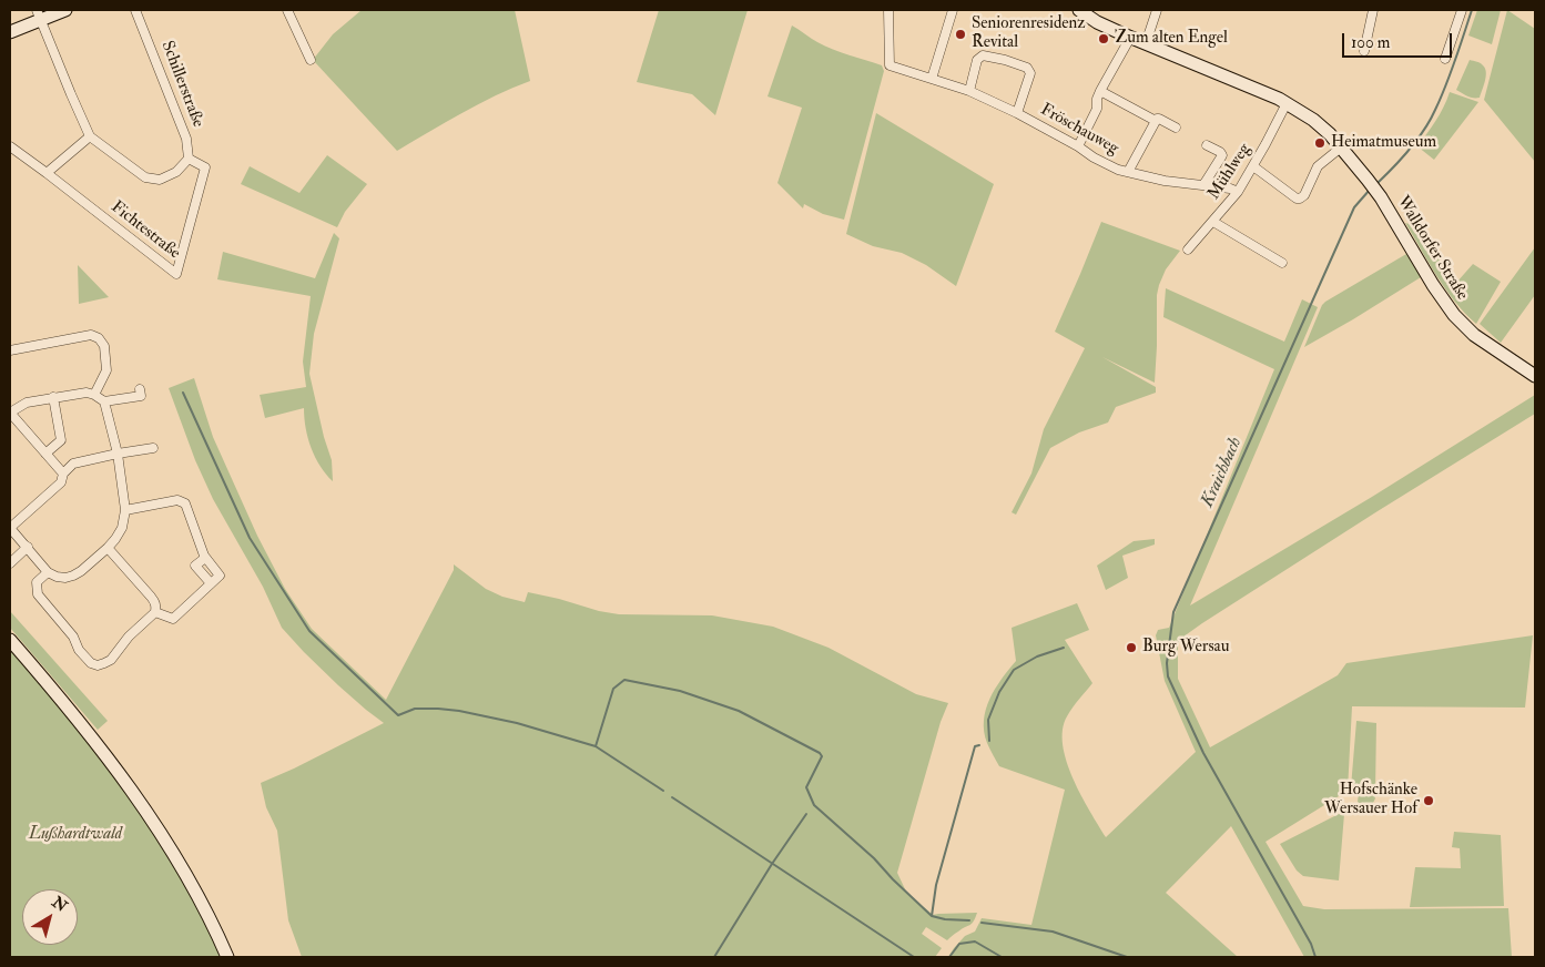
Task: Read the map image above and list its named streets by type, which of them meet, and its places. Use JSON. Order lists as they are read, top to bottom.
{
  "streets": {
    "street": [
      "Schillerstraße",
      "Fröschauweg",
      "Mühlweg",
      "Fichtestraße",
      "Walldorfer Straße"
    ]
  },
  "crossings": [
    ["Schillerstraße", "Fichtestraße"],
    ["Fröschauweg", "Mühlweg"],
    ["Mühlweg", "Walldorfer Straße"]
  ],
  "water": ["Kraichbach"],
  "parks": ["Lußhardtwald"],
  "places": [
    "Seniorenresidenz Revital",
    "Zum alten Engel",
    "Heimatmuseum",
    "Burg Wersau",
    "Hofschänke Wersauer Hof"
  ],
  "scale_bar": "100 m",
  "north": "top right"
}
